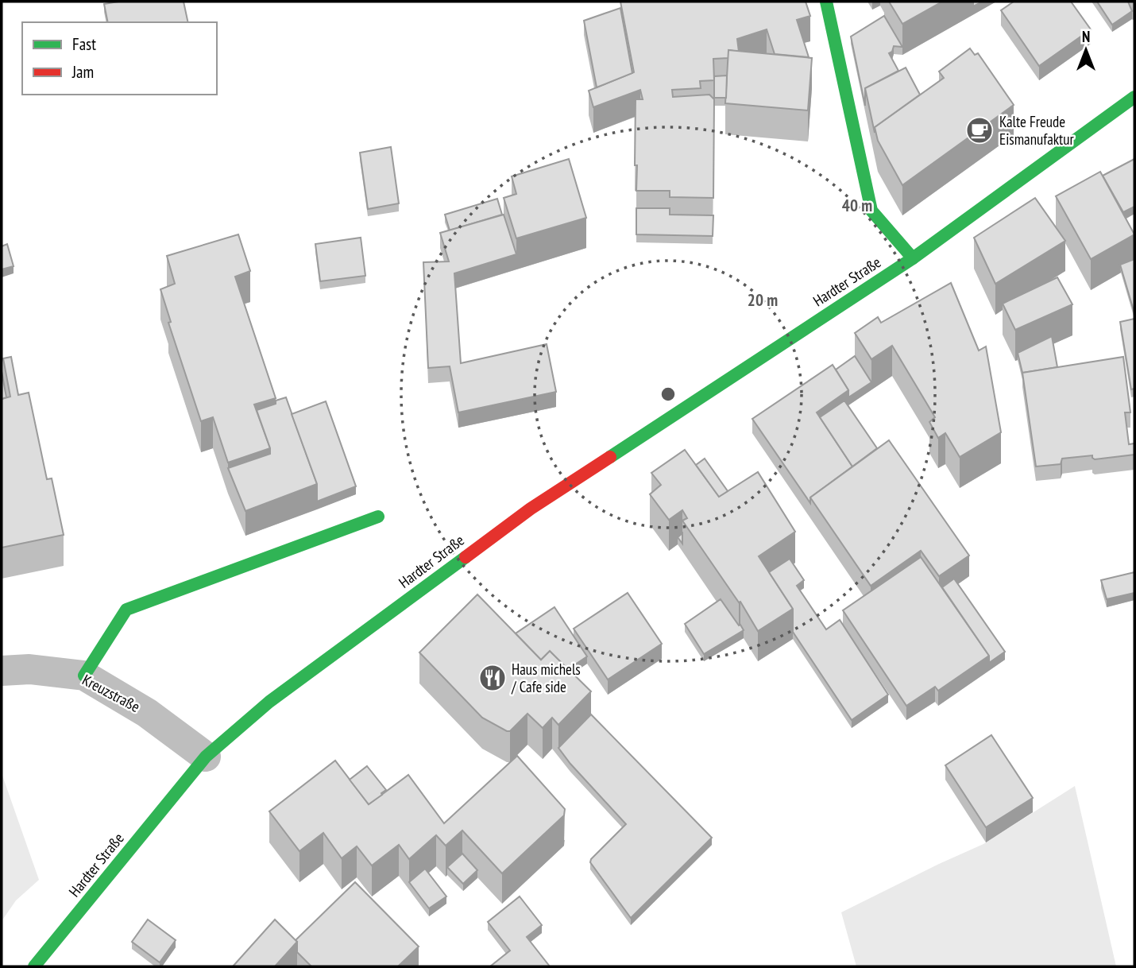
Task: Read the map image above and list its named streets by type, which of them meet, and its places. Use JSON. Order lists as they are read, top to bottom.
{
  "streets": {
    "main road": ["Hardter Straße"],
    "street": ["Kreuzstraße"]
  },
  "crossings": [
    ["Hardter Straße", "Kreuzstraße"]
  ],
  "places": {
    "cafe": ["Kalte Freude Eismanufaktur"],
    "restaurant": ["Haus michels / Cafe side"]
  },
  "legend": ["Fast", "Jam"],
  "north": "top",
  "rings": ["40 m", "20 m"]
}
